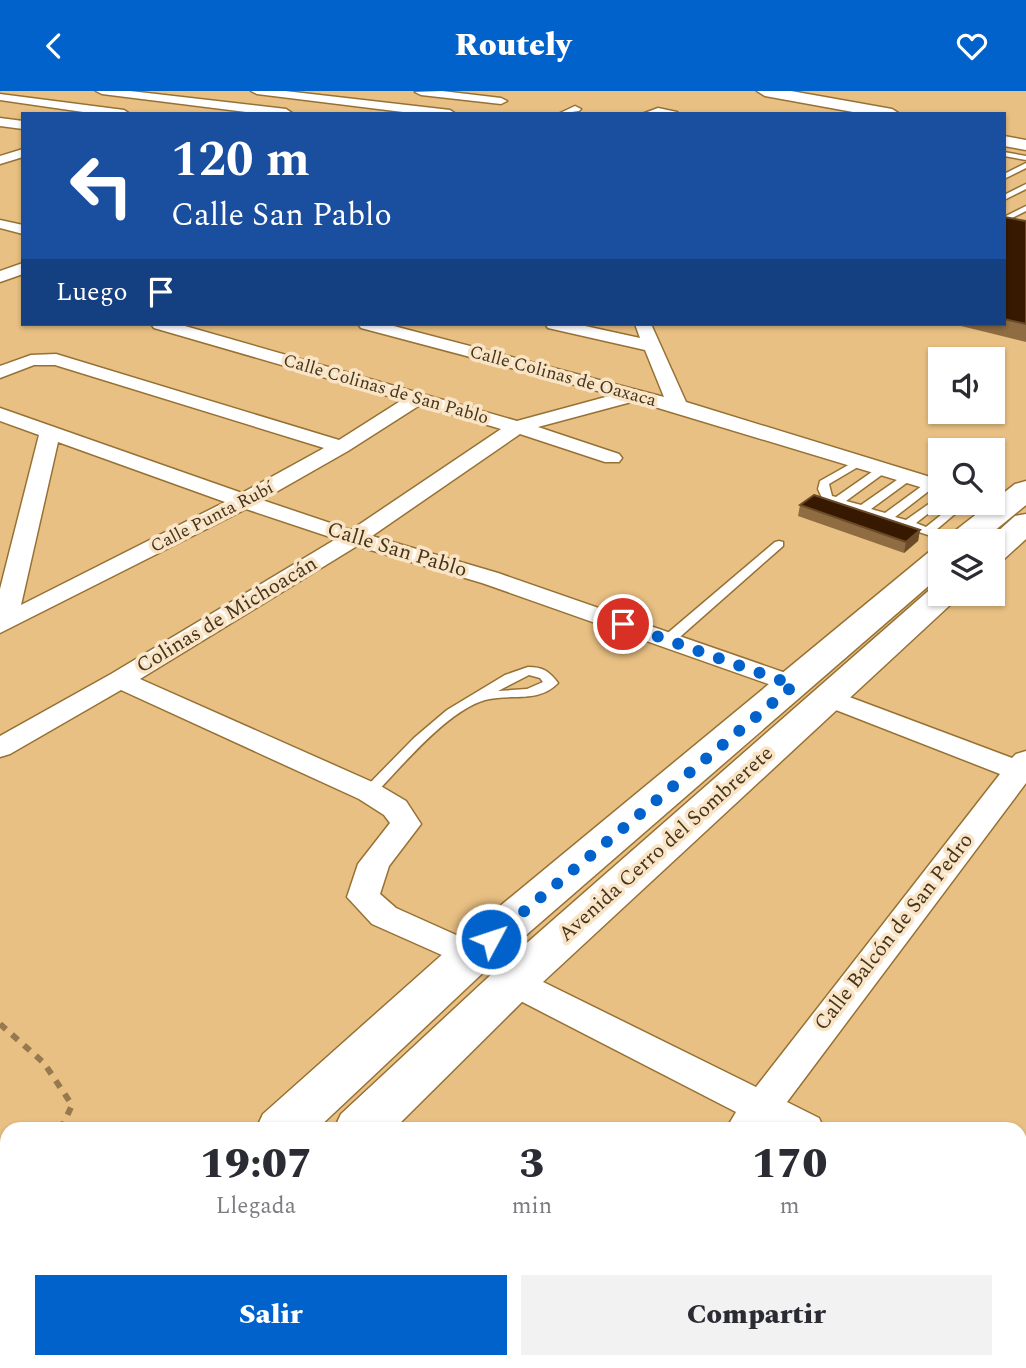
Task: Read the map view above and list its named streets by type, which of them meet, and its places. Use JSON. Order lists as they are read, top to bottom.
{
  "streets": {
    "main road": ["Avenida Cerro del Sombrerete"],
    "street": [
      "Calle Colinas de Oaxaca",
      "Calle Colinas de San Pablo",
      "Calle Punta Rubí",
      "Calle San Pablo",
      "Colinas de Michoacán",
      "Calle Balcón de San Pedro"
    ]
  },
  "crossings": [
    ["Calle Colinas de San Pablo", "Calle Punta Rubí"],
    ["Calle Colinas de San Pablo", "Colinas de Michoacán"],
    ["Calle Punta Rubí", "Calle San Pablo"],
    ["Calle San Pablo", "Colinas de Michoacán"],
    ["Calle San Pablo", "Avenida Cerro del Sombrerete"],
    ["Calle San Pablo", "Calle Balcón de San Pedro"]
  ],
  "page": {
    "header": "Routely",
    "turn": ["120 m", "Calle San Pablo"],
    "then": "Luego",
    "eta": [
      "19:07",
      "Llegada",
      "3",
      "min",
      "170",
      "m"
    ],
    "buttons": ["Salir", "Compartir"]
  }
}
